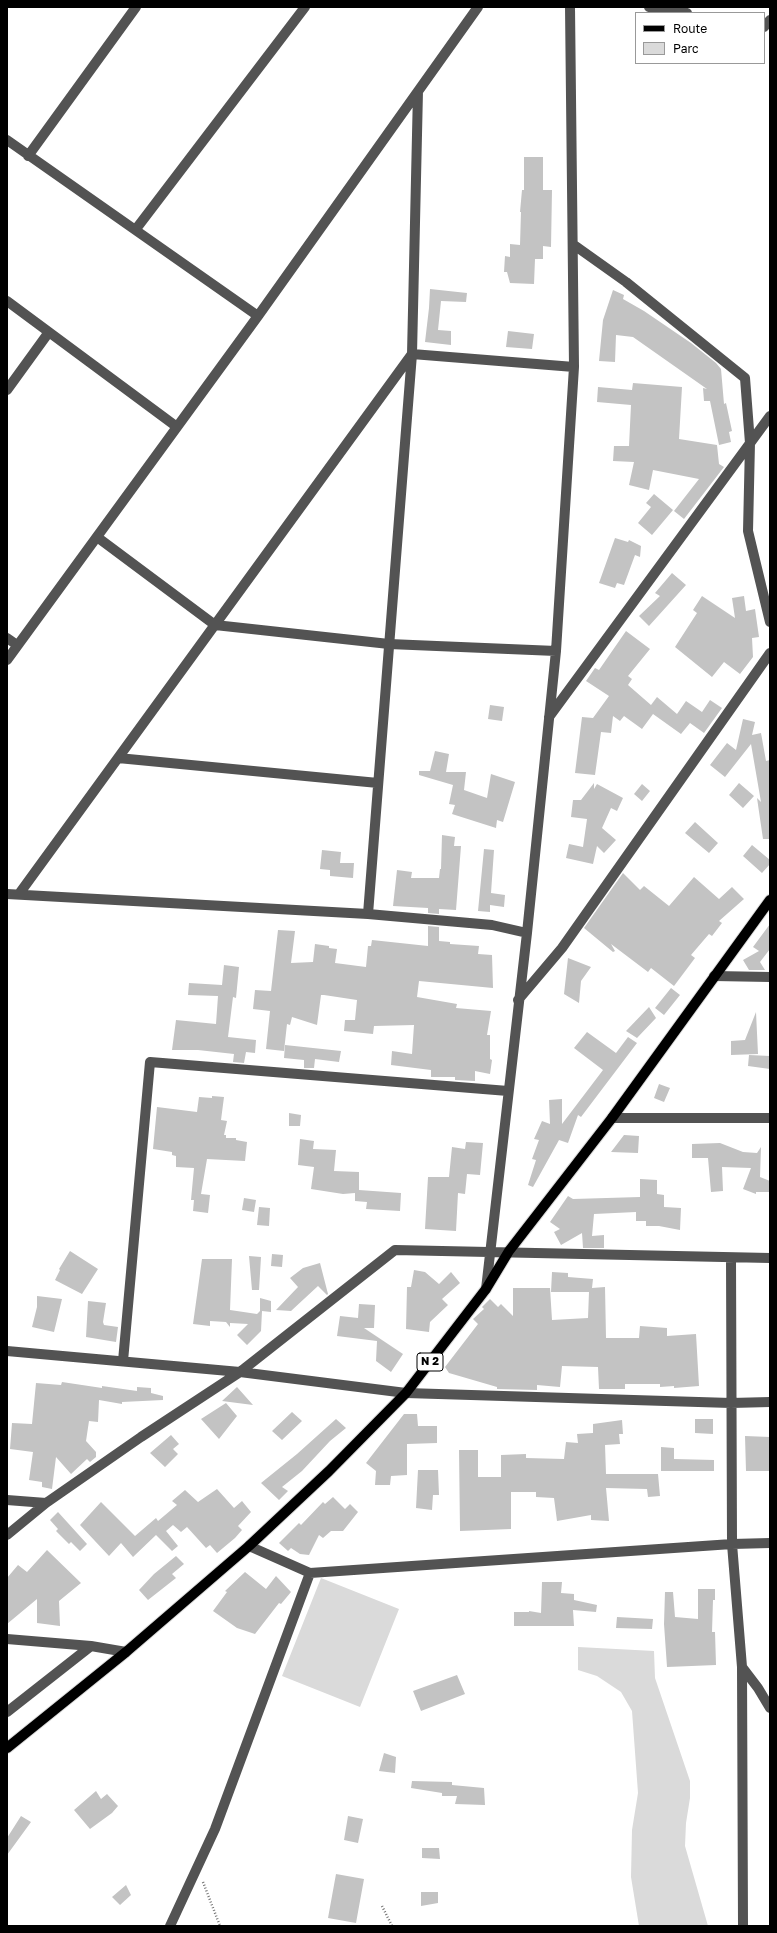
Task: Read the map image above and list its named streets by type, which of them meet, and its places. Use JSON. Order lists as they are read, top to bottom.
{
  "streets": {
    "main road": ["N 2"]
  },
  "legend": ["Route", "Parc"]
}
